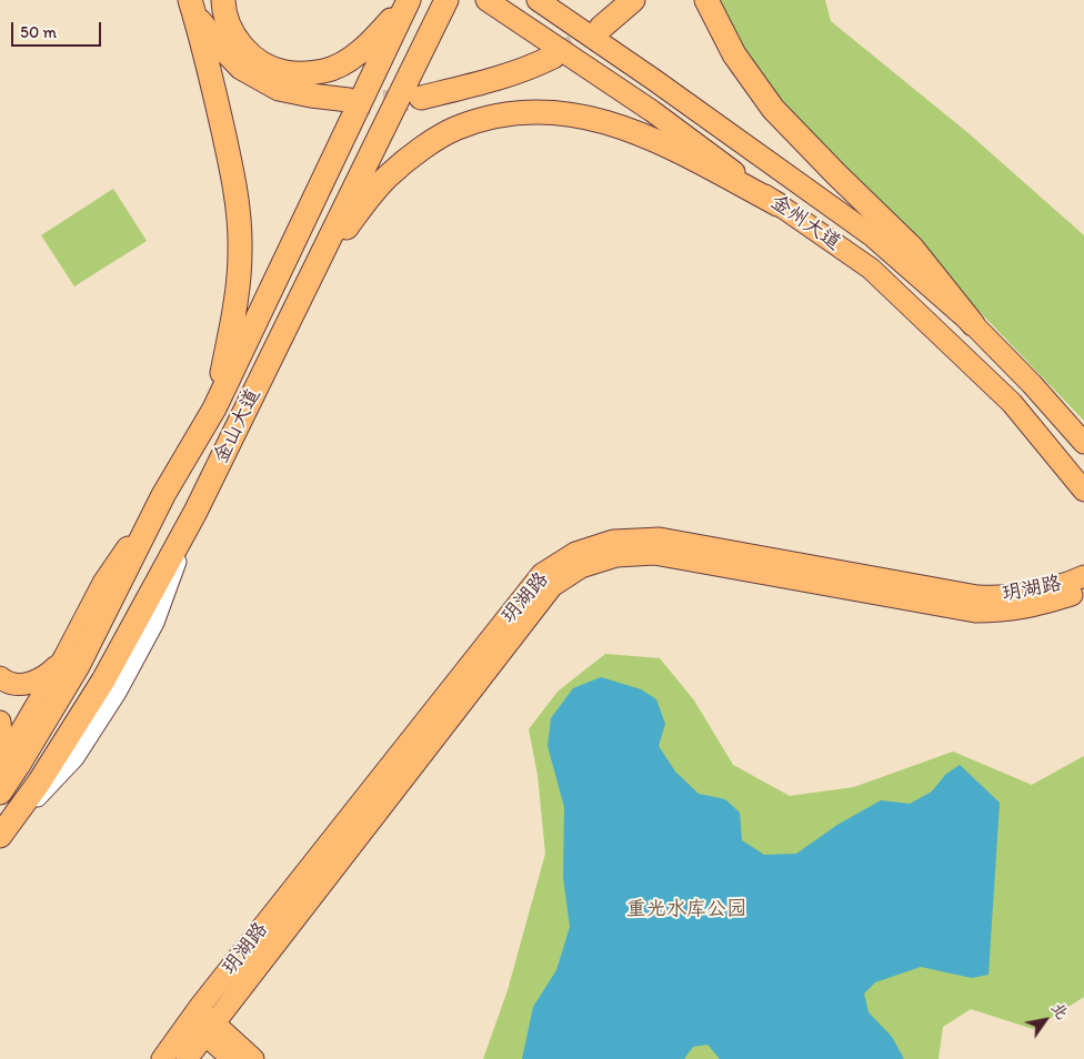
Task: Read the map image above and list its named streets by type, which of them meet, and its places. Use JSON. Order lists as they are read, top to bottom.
{
  "streets": {
    "highway": ["金山大道"],
    "main road": ["金州大道", "玥湖路"]
  },
  "parks": ["重光水库公园"],
  "scale_bar": "50 m",
  "north": "top right"
}
